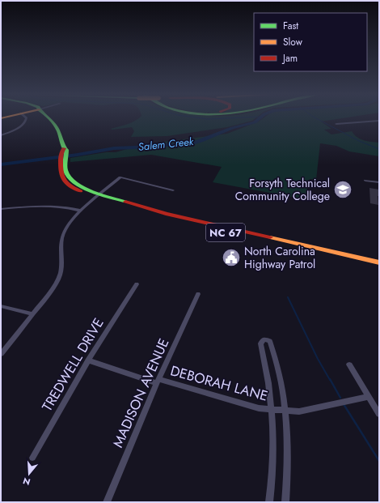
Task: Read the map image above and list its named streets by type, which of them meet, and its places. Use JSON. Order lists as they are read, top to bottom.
{
  "streets": {
    "main road": ["NC 67"],
    "street": ["TREDWELL DRIVE", "DEBORAH LANE", "MADISON AVENUE"]
  },
  "crossings": [
    ["TREDWELL DRIVE", "DEBORAH LANE"],
    ["DEBORAH LANE", "MADISON AVENUE"]
  ],
  "water": ["Salem Creek"],
  "places": {
    "school or university": ["Forsyth Technical Community College"],
    "public building": ["North Carolina Highway Patrol"]
  },
  "legend": ["Fast", "Slow", "Jam"],
  "north": "bottom"
}
